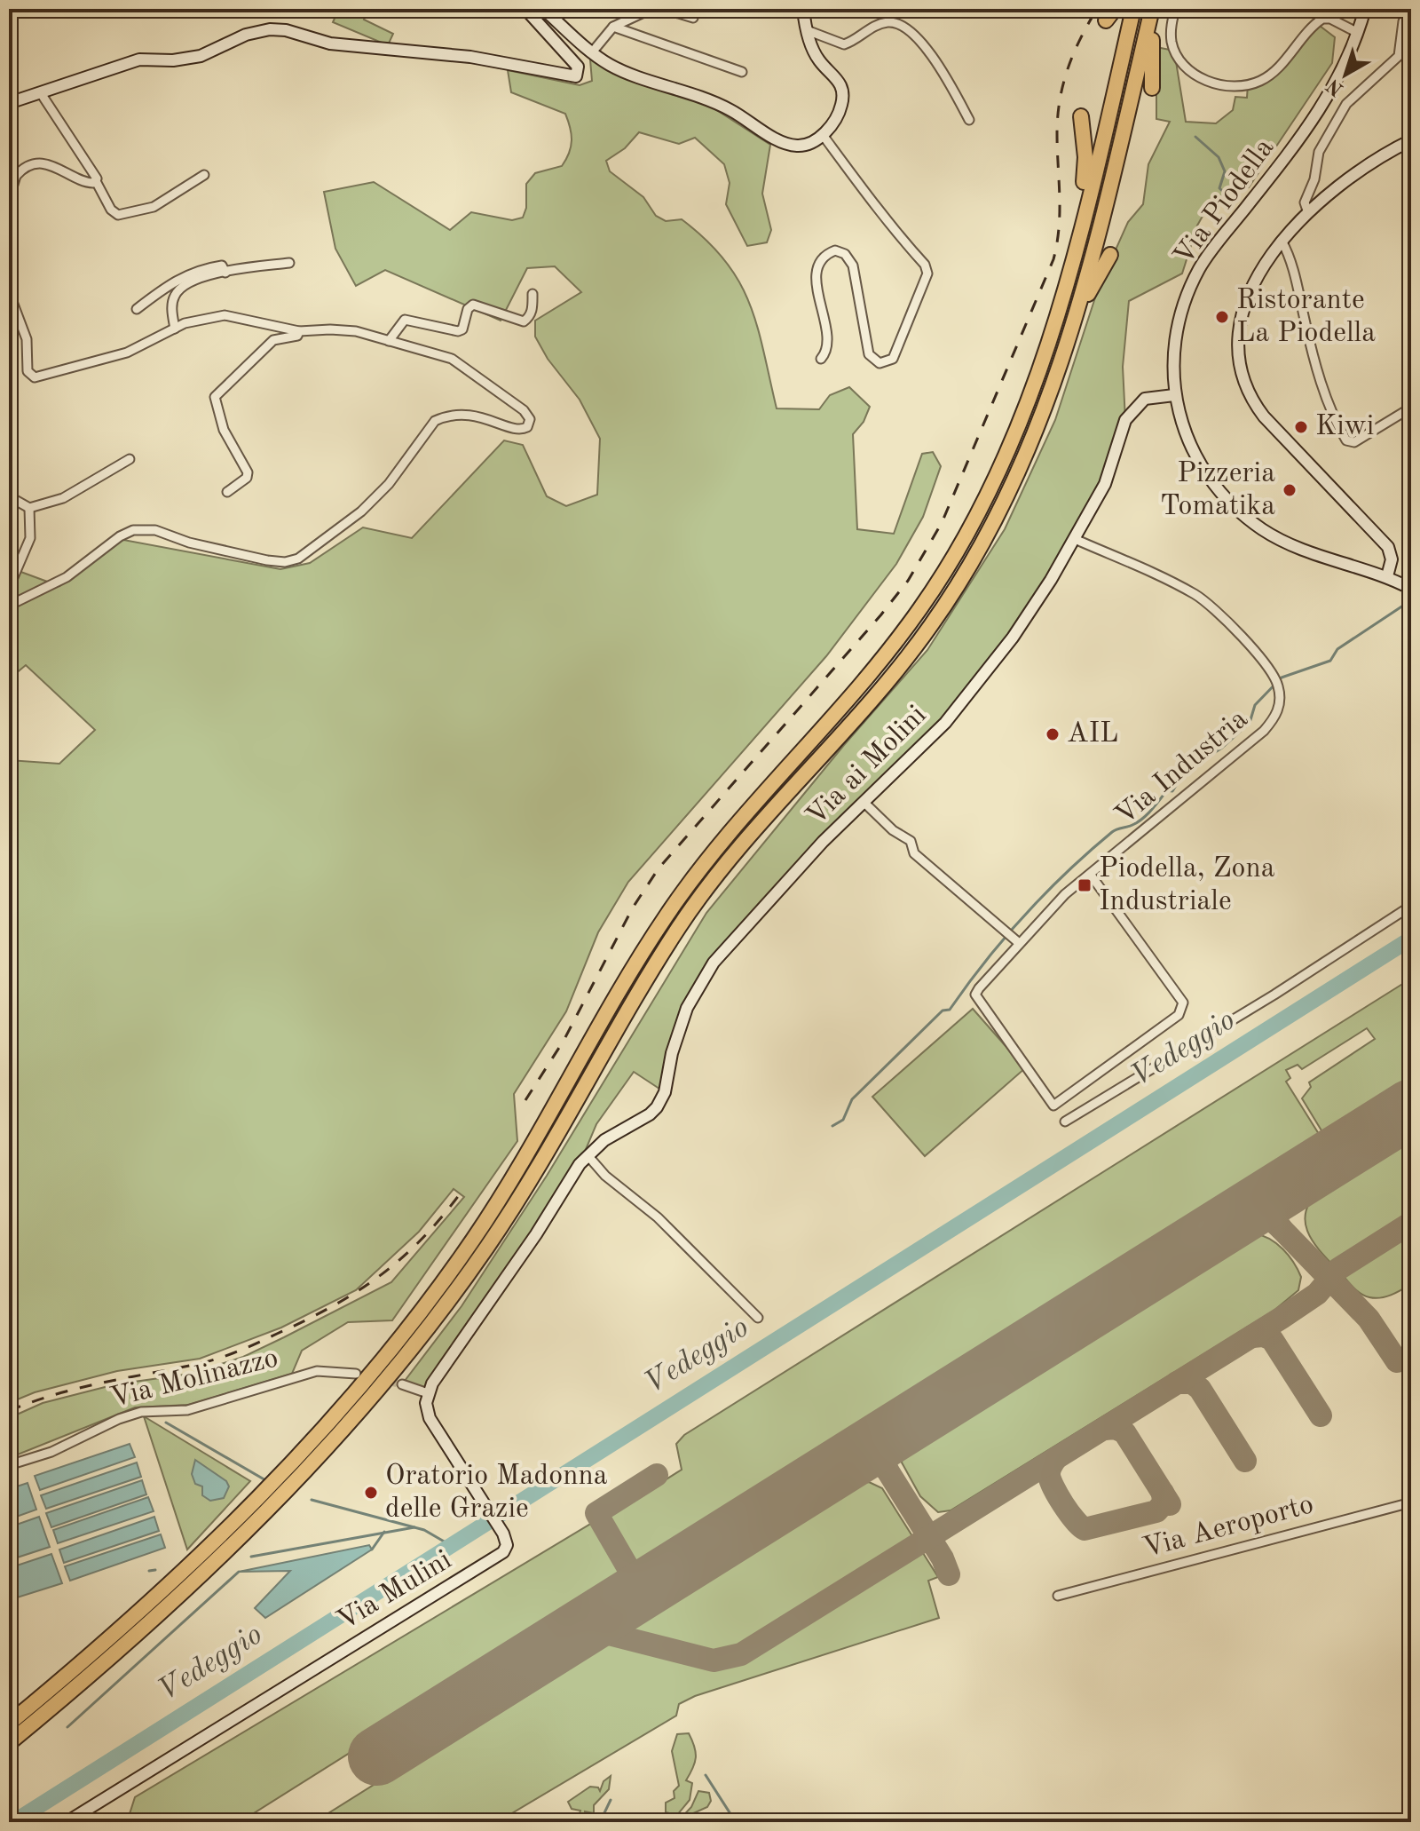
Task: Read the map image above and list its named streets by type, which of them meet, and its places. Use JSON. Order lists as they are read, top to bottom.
{
  "streets": {
    "street": [
      "Via Piodella",
      "Via ai Molini",
      "Via Industria",
      "Via Molinazzo",
      "Via Aeroporto",
      "Via Mulini"
    ]
  },
  "crossings": [
    ["Via Piodella", "Via ai Molini"],
    ["Via ai Molini", "Via Industria"]
  ],
  "water": ["Vedeggio"],
  "places": {
    "other": [
      "Ristorante La Piodella",
      "Kiwi",
      "Pizzeria Tomatika",
      "AIL",
      "Oratorio Madonna delle Grazie"
    ],
    "transit": ["Piodella, Zona Industriale"]
  },
  "north": "bottom left"
}
